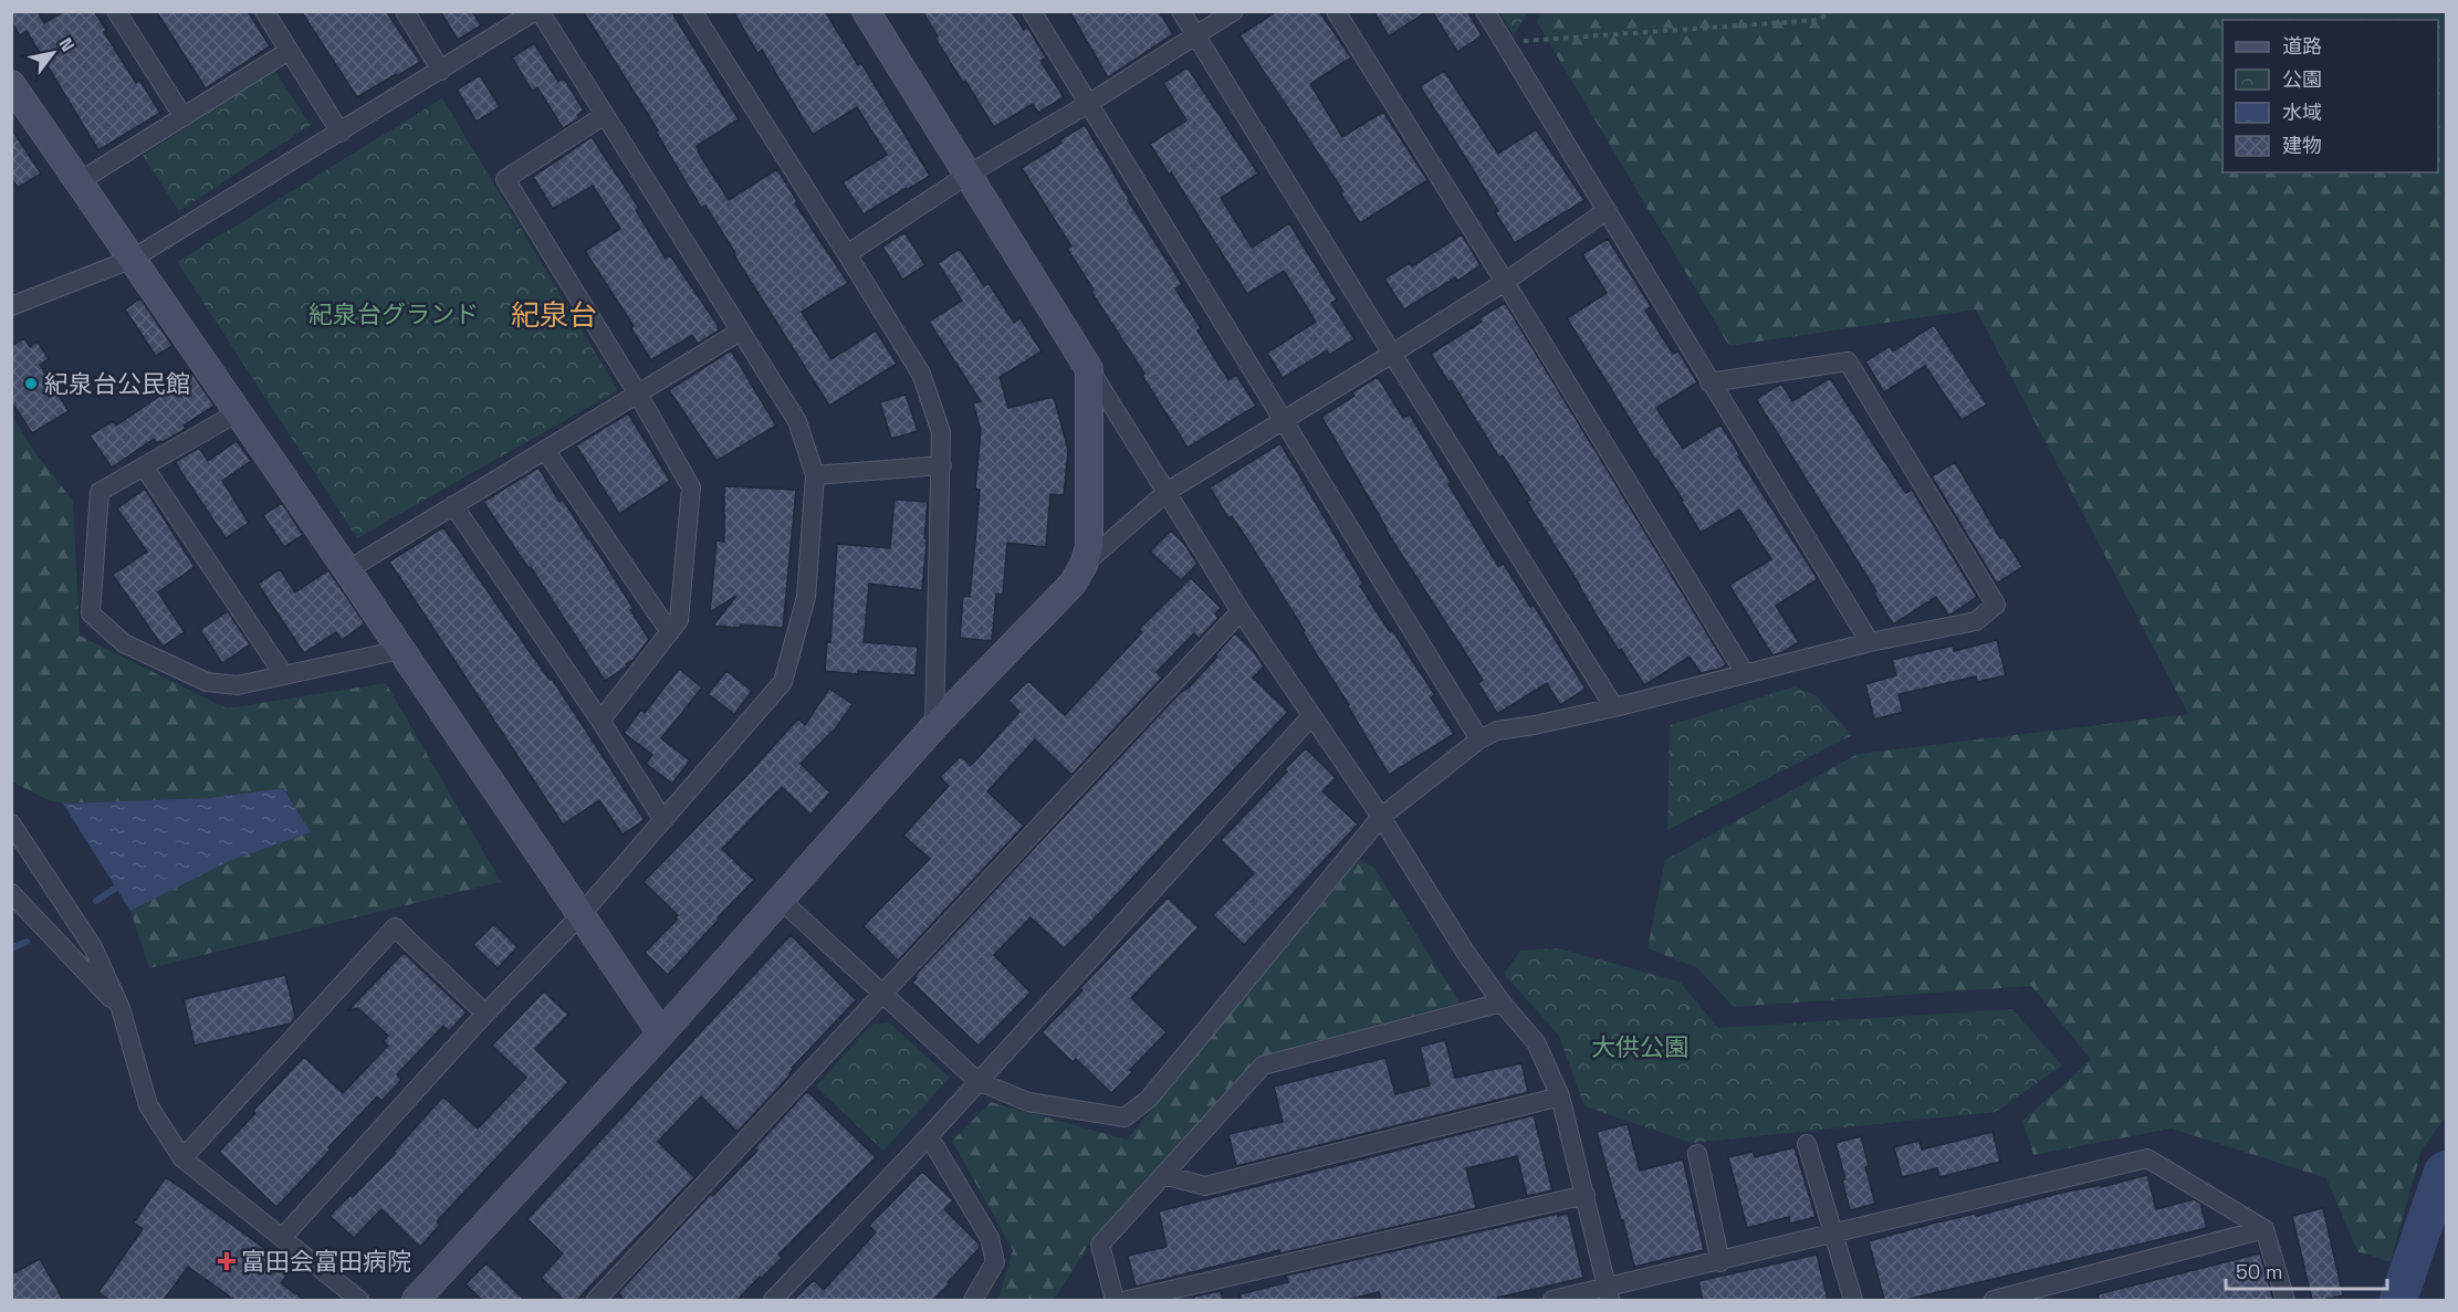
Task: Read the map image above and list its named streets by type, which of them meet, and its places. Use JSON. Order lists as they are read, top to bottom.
{
  "districts": ["紀泉台"],
  "parks": ["紀泉台グランド", "大供公園"],
  "places": {
    "other": ["紀泉台公民館"],
    "health": ["富田会富田病院"]
  },
  "legend": [
    "道路",
    "公園",
    "水域",
    "建物"
  ],
  "scale_bar": "50 m",
  "north": "top right"
}
